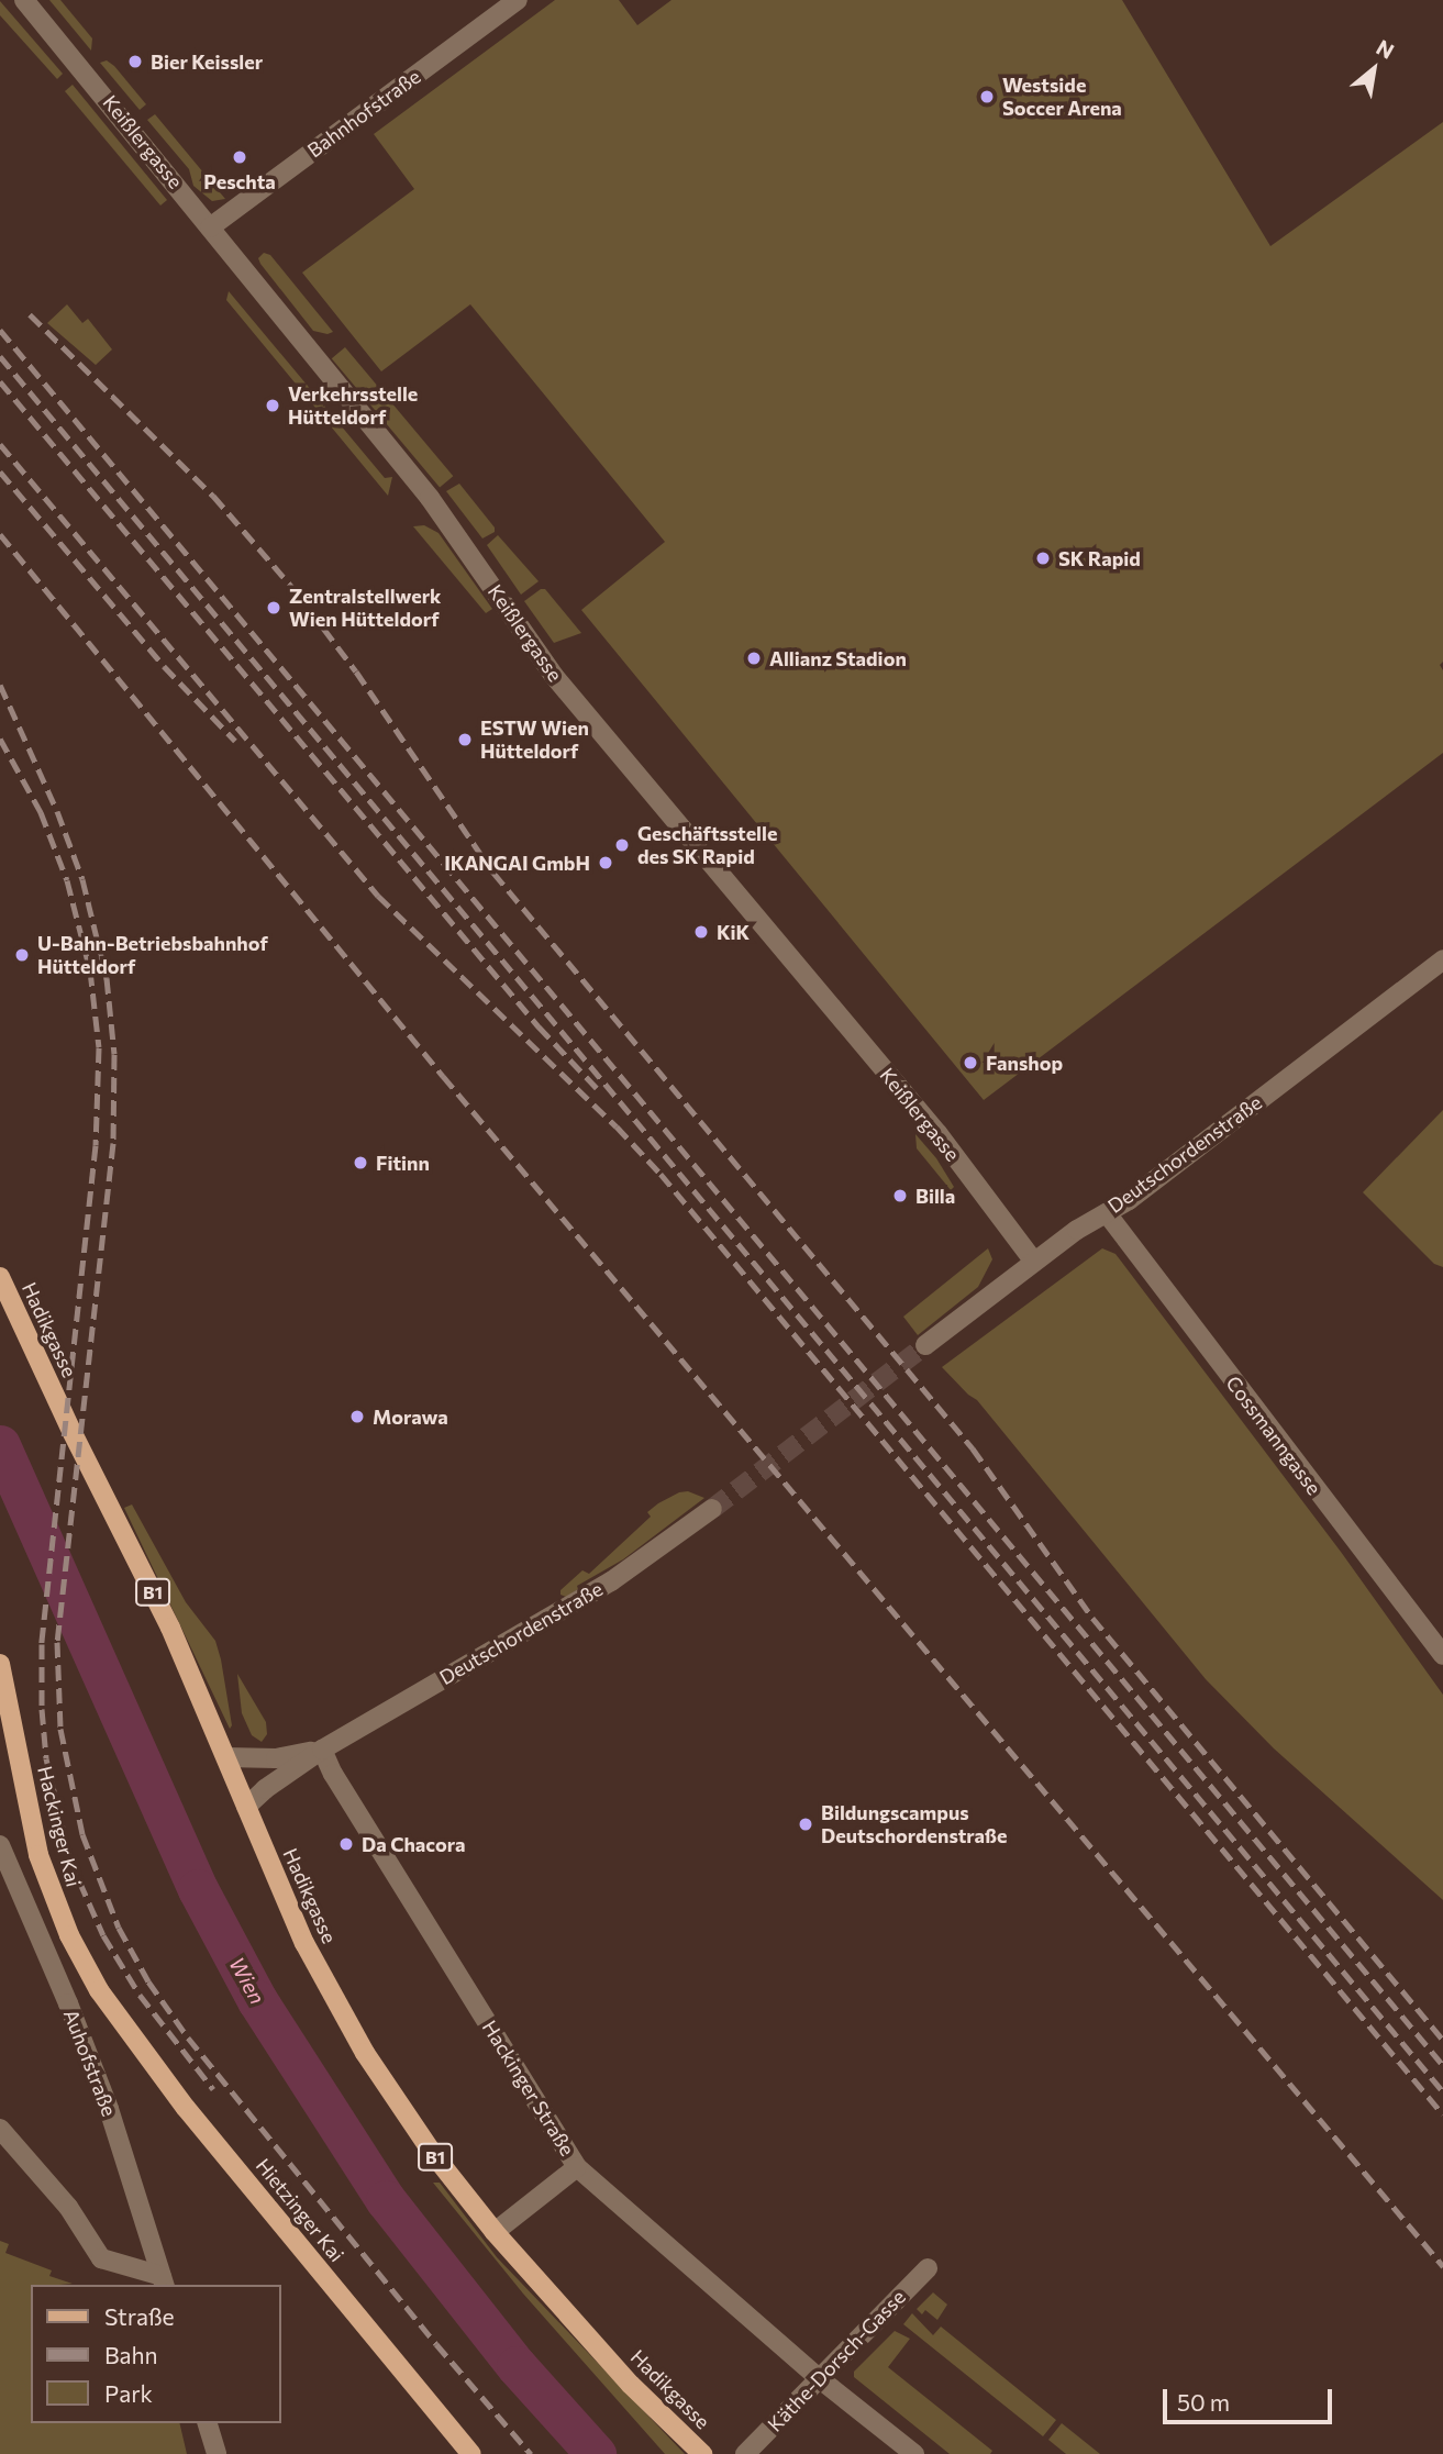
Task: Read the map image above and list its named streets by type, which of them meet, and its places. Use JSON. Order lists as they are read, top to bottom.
{
  "streets": {
    "main road": [
      "Hadikgasse",
      "B1",
      "Hackinger Kai",
      "Hietzinger Kai"
    ],
    "street": [
      "Bahnhofstraße",
      "Keißlergasse",
      "Deutschordenstraße",
      "Cossmanngasse",
      "Auhofstraße",
      "Hackinger Straße",
      "Käthe-Dorsch-Gasse"
    ]
  },
  "crossings": [
    ["Bahnhofstraße", "Keißlergasse"],
    ["Keißlergasse", "Deutschordenstraße"],
    ["Deutschordenstraße", "Hadikgasse"],
    ["Deutschordenstraße", "Cossmanngasse"],
    ["Deutschordenstraße", "Hackinger Straße"],
    ["Hackinger Kai", "Hietzinger Kai"],
    ["Hackinger Straße", "Käthe-Dorsch-Gasse"]
  ],
  "water": ["Wien"],
  "places": [
    "Bier Keissler",
    "Westside Soccer Arena",
    "Peschta",
    "Verkehrsstelle Hütteldorf",
    "SK Rapid",
    "Zentralstellwerk Wien Hütteldorf",
    "Allianz Stadion",
    "ESTW Wien Hütteldorf",
    "Geschäftsstelle des SK Rapid",
    "IKANGAI GmbH",
    "KiK",
    "U-Bahn-Betriebsbahnhof Hütteldorf",
    "Fanshop",
    "Fitinn",
    "Billa",
    "Morawa",
    "Bildungscampus Deutschordenstraße",
    "Da Chacora"
  ],
  "legend": ["Straße", "Bahn", "Park"],
  "scale_bar": "50 m",
  "north": "top right"
}
